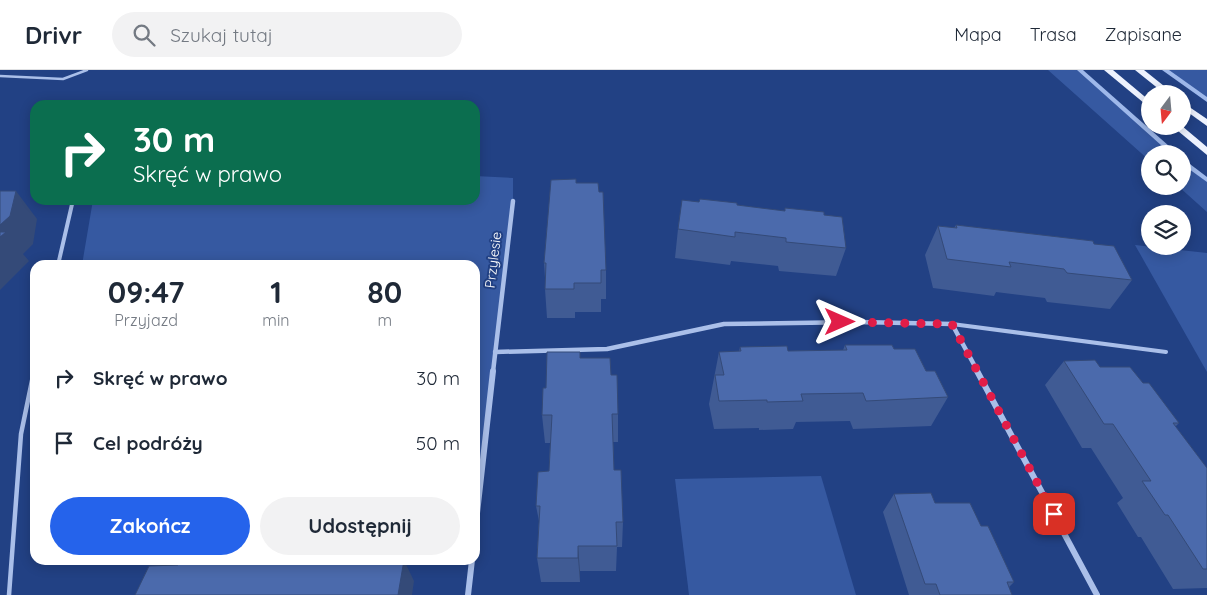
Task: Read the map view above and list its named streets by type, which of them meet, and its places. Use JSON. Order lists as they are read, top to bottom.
{
  "streets": {
    "street": ["Przylesie"]
  },
  "north": "bottom",
  "page": {
    "header": "Drivr",
    "search": "Szukaj tutaj",
    "nav": ["Mapa", "Trasa", "Zapisane"],
    "turn": ["30 m", "Skręć w prawo"],
    "eta": [
      "09:47",
      "Przyjazd",
      "1",
      "min",
      "80",
      "m"
    ],
    "list": [
      {
        "name": "Skręć w prawo",
        "value": "30 m"
      },
      {
        "name": "Cel podróży",
        "value": "50 m"
      }
    ],
    "buttons": ["Zakończ", "Udostępnij"]
  }
}
